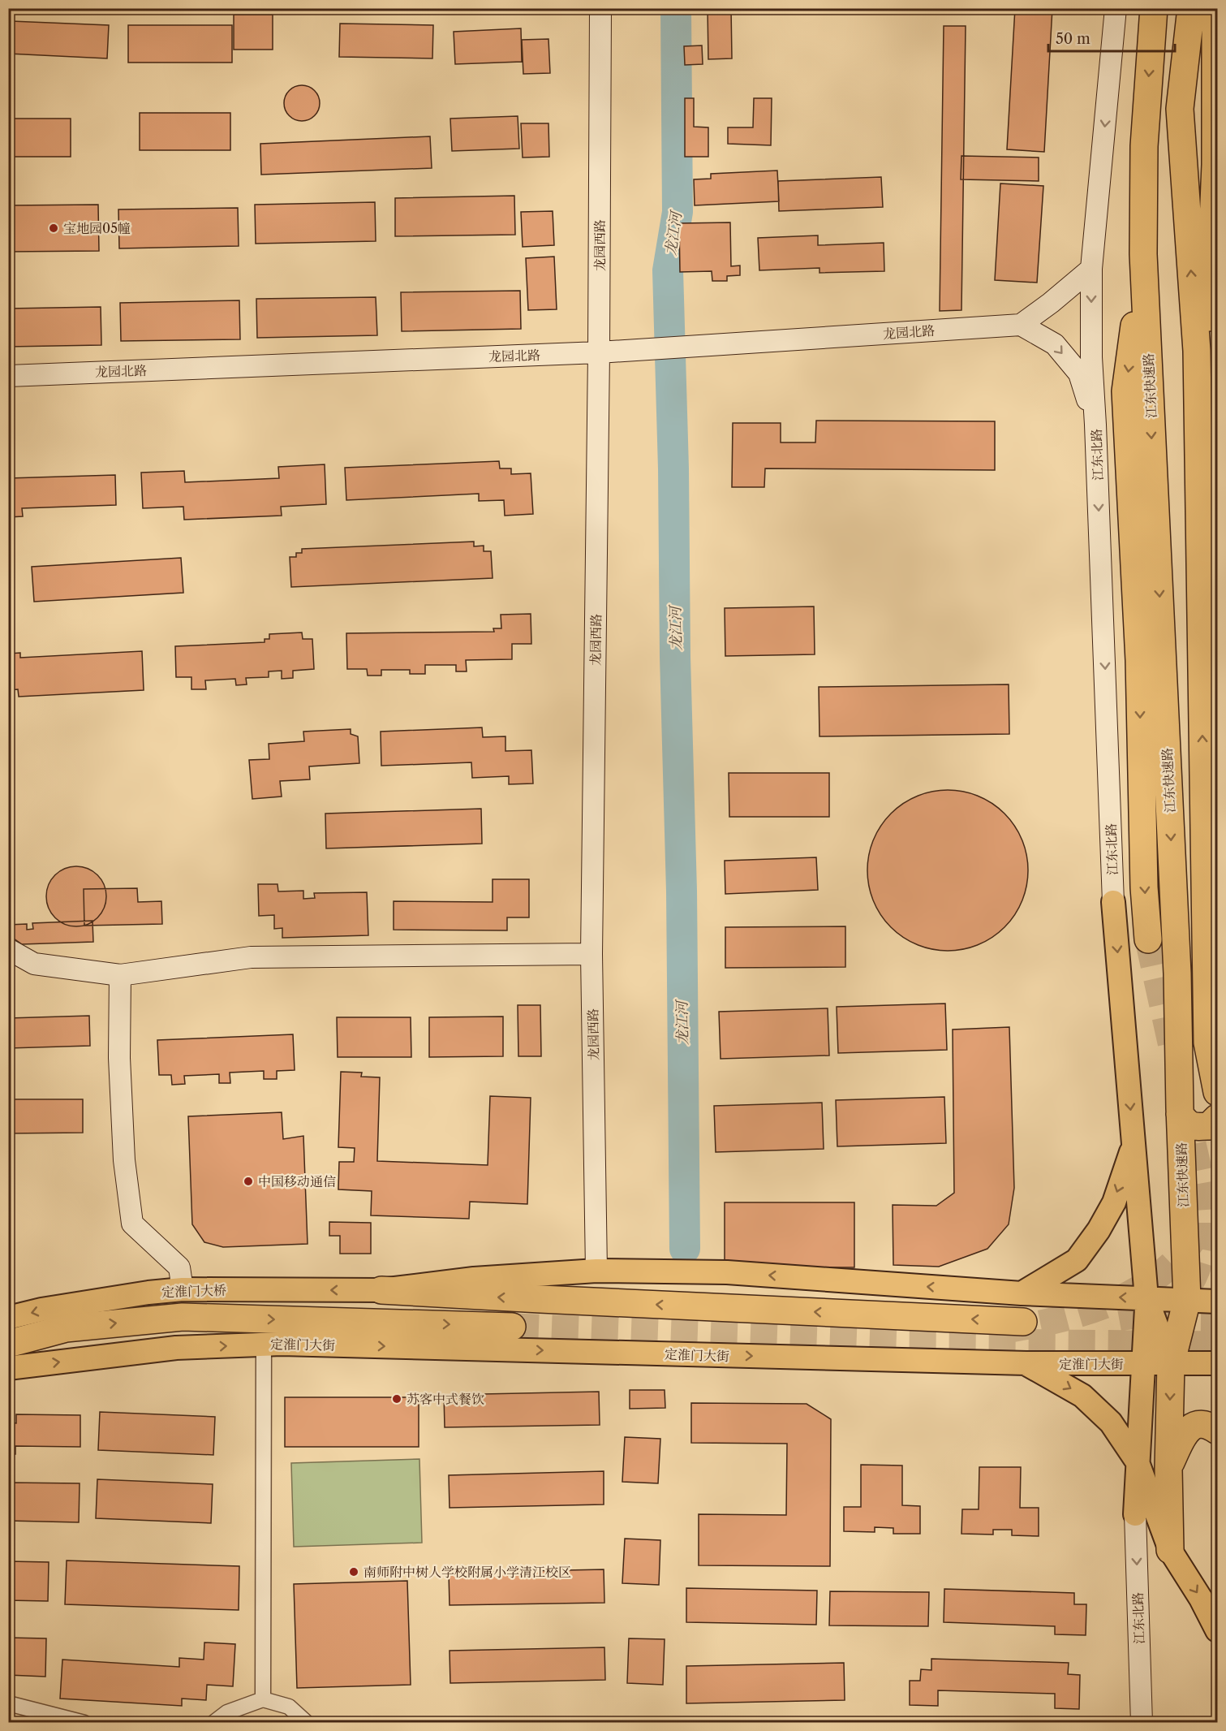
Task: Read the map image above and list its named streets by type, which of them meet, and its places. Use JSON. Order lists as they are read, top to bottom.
{
  "streets": {
    "highway": ["江东快速路"],
    "main road": [
      "龙园西路",
      "龙园北路",
      "江东北路",
      "定淮门大桥",
      "定淮门大街"
    ]
  },
  "crossings": [
    ["龙园西路", "龙园北路"],
    ["江东快速路", "定淮门大街"]
  ],
  "one_way": ["江东北路", "定淮门大桥"],
  "water": ["龙江河"],
  "places": [
    "宝地园05幢",
    "中国移动通信",
    "苏客中式餐饮",
    "南师附中树人学校附属小学清江校区"
  ],
  "scale_bar": "50 m"
}
